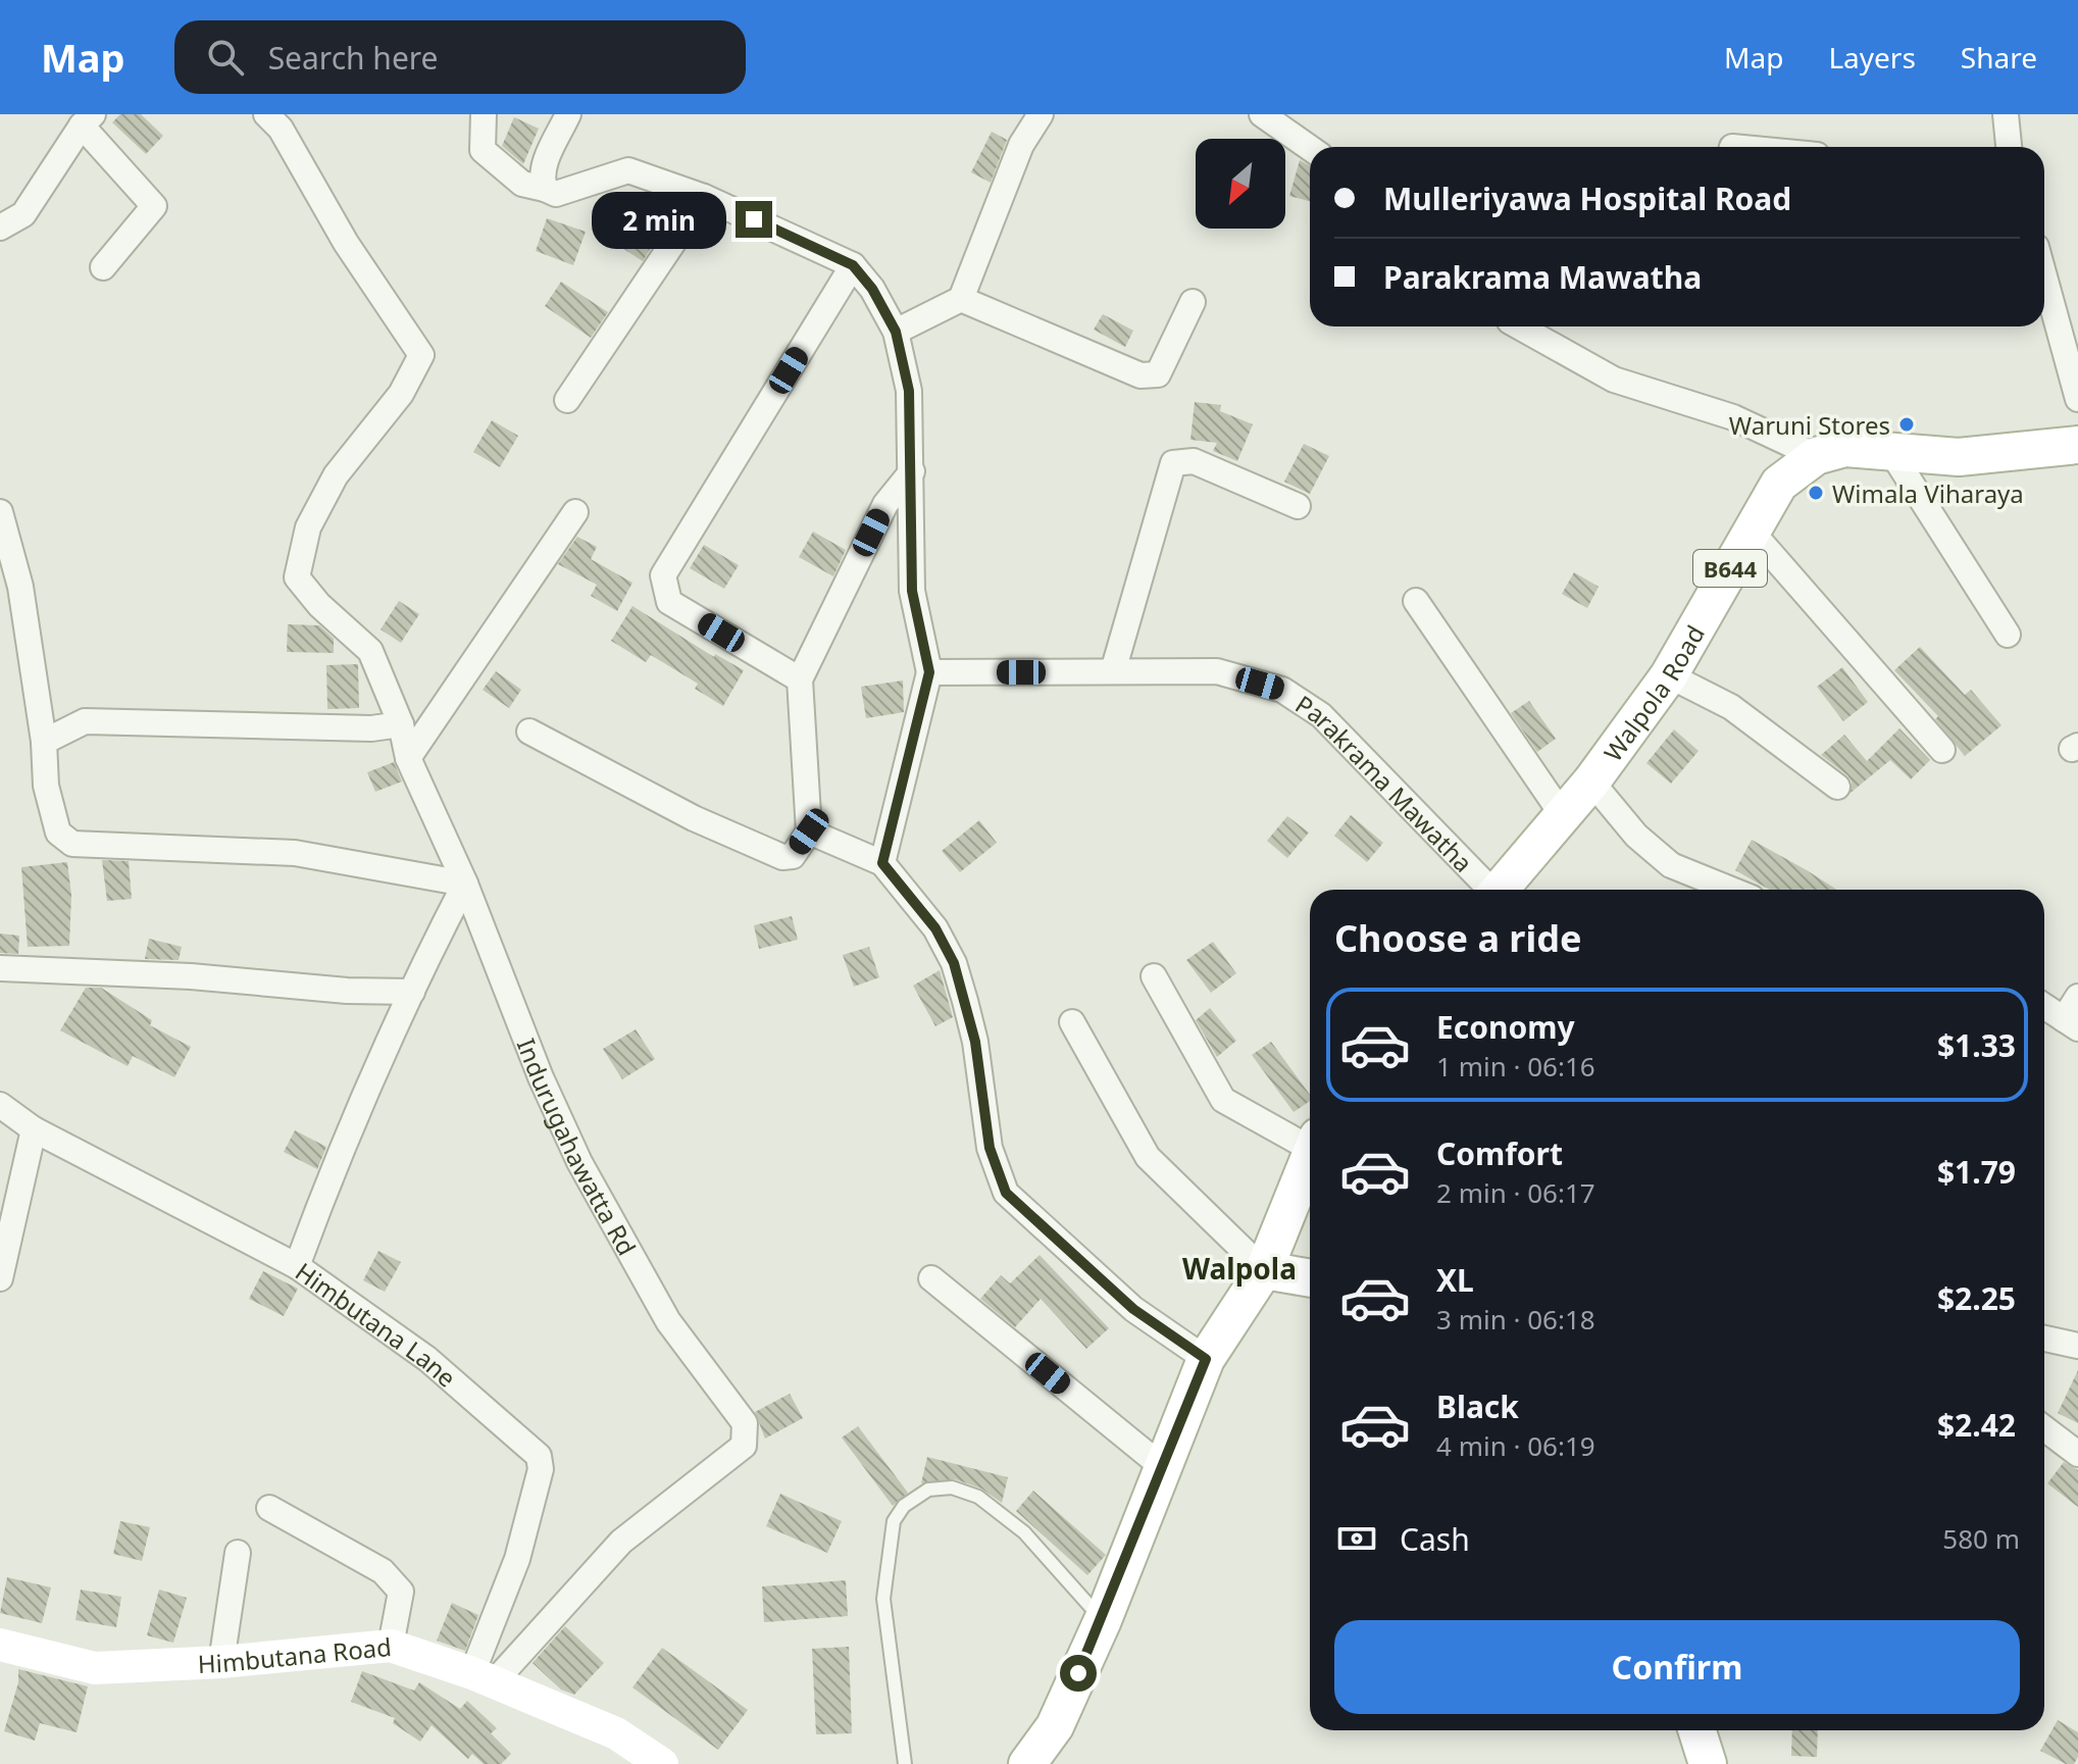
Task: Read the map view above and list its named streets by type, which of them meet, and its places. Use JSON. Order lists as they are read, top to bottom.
{
  "streets": {
    "main road": ["B644", "Walpola Road"],
    "street": [
      "Parakrama Mawatha",
      "Indurugahawatta Rd",
      "Himbutana Lane",
      "Himbutana Road"
    ]
  },
  "crossings": [
    ["Indurugahawatta Rd", "Himbutana Lane"],
    ["Indurugahawatta Rd", "Himbutana Road"],
    ["Himbutana Lane", "Himbutana Road"]
  ],
  "districts": ["Walpola"],
  "places": ["Waruni Stores", "Wimala Viharaya"],
  "north": "bottom left",
  "page": {
    "header": "Map",
    "search": "Search here",
    "nav": ["Map", "Layers", "Share"],
    "banner": ["Mulleriyawa Hospital Road", "Parakrama Mawatha"],
    "bubble": "2 min",
    "heading": "Choose a ride",
    "list": [
      {
        "name": "Economy",
        "note": "1 min · 06:16",
        "value": "$1.33"
      },
      {
        "name": "Comfort",
        "note": "2 min · 06:17",
        "value": "$1.79"
      },
      {
        "name": "XL",
        "note": "3 min · 06:18",
        "value": "$2.25"
      },
      {
        "name": "Black",
        "note": "4 min · 06:19",
        "value": "$2.42"
      }
    ],
    "pay": ["Cash", "580 m"],
    "buttons": "Confirm"
  }
}
